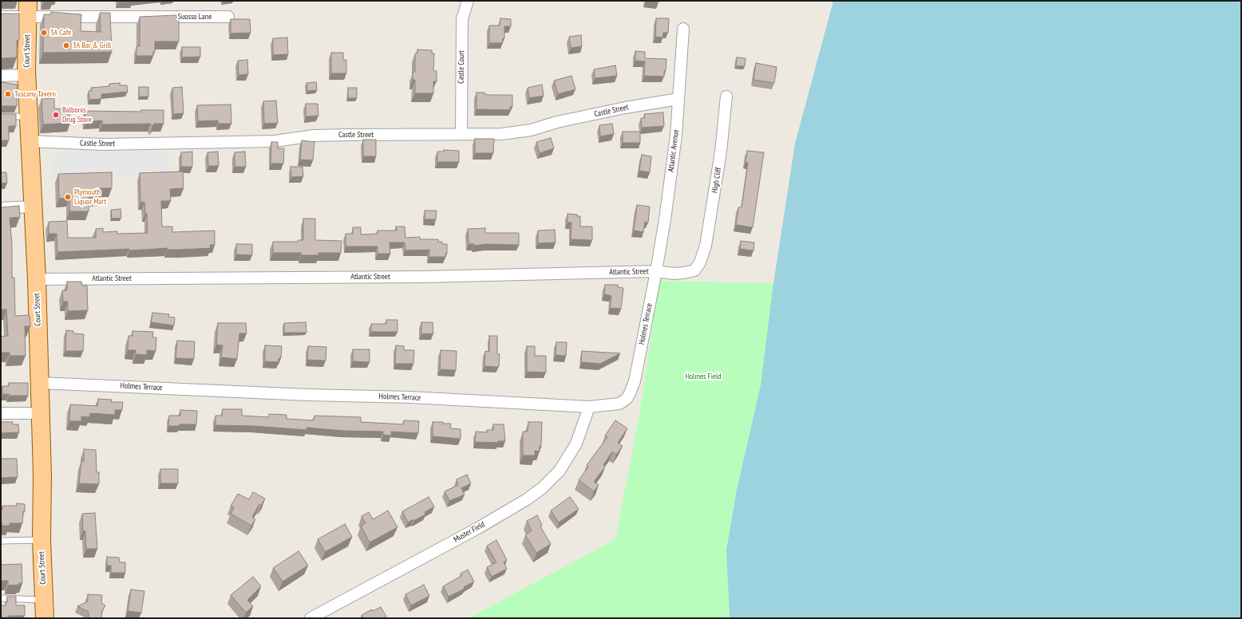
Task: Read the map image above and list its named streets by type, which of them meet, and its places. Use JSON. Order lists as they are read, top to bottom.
{
  "streets": {
    "main road": ["Court Street"],
    "street": [
      "Suosso Lane",
      "Castle Court",
      "Castle Street",
      "Atlantic Avenue",
      "High Cliff",
      "Atlantic Street",
      "Holmes Terrace",
      "Muster Field"
    ]
  },
  "crossings": [
    ["Suosso Lane", "Court Street"],
    ["Court Street", "Castle Street"],
    ["Court Street", "Atlantic Street"],
    ["Court Street", "Holmes Terrace"],
    ["Castle Court", "Castle Street"],
    ["Castle Street", "Atlantic Avenue"],
    ["Atlantic Avenue", "Atlantic Street"],
    ["Atlantic Avenue", "Holmes Terrace"],
    ["High Cliff", "Atlantic Street"],
    ["Atlantic Street", "Holmes Terrace"],
    ["Holmes Terrace", "Muster Field"]
  ],
  "parks": ["Holmes Field"],
  "places": [
    "3A Cafe",
    "3A Bar & Grill",
    "Tuscany Tavern",
    "Balbonis Drug Store",
    "Plymouth Liquor Mart"
  ]
}
